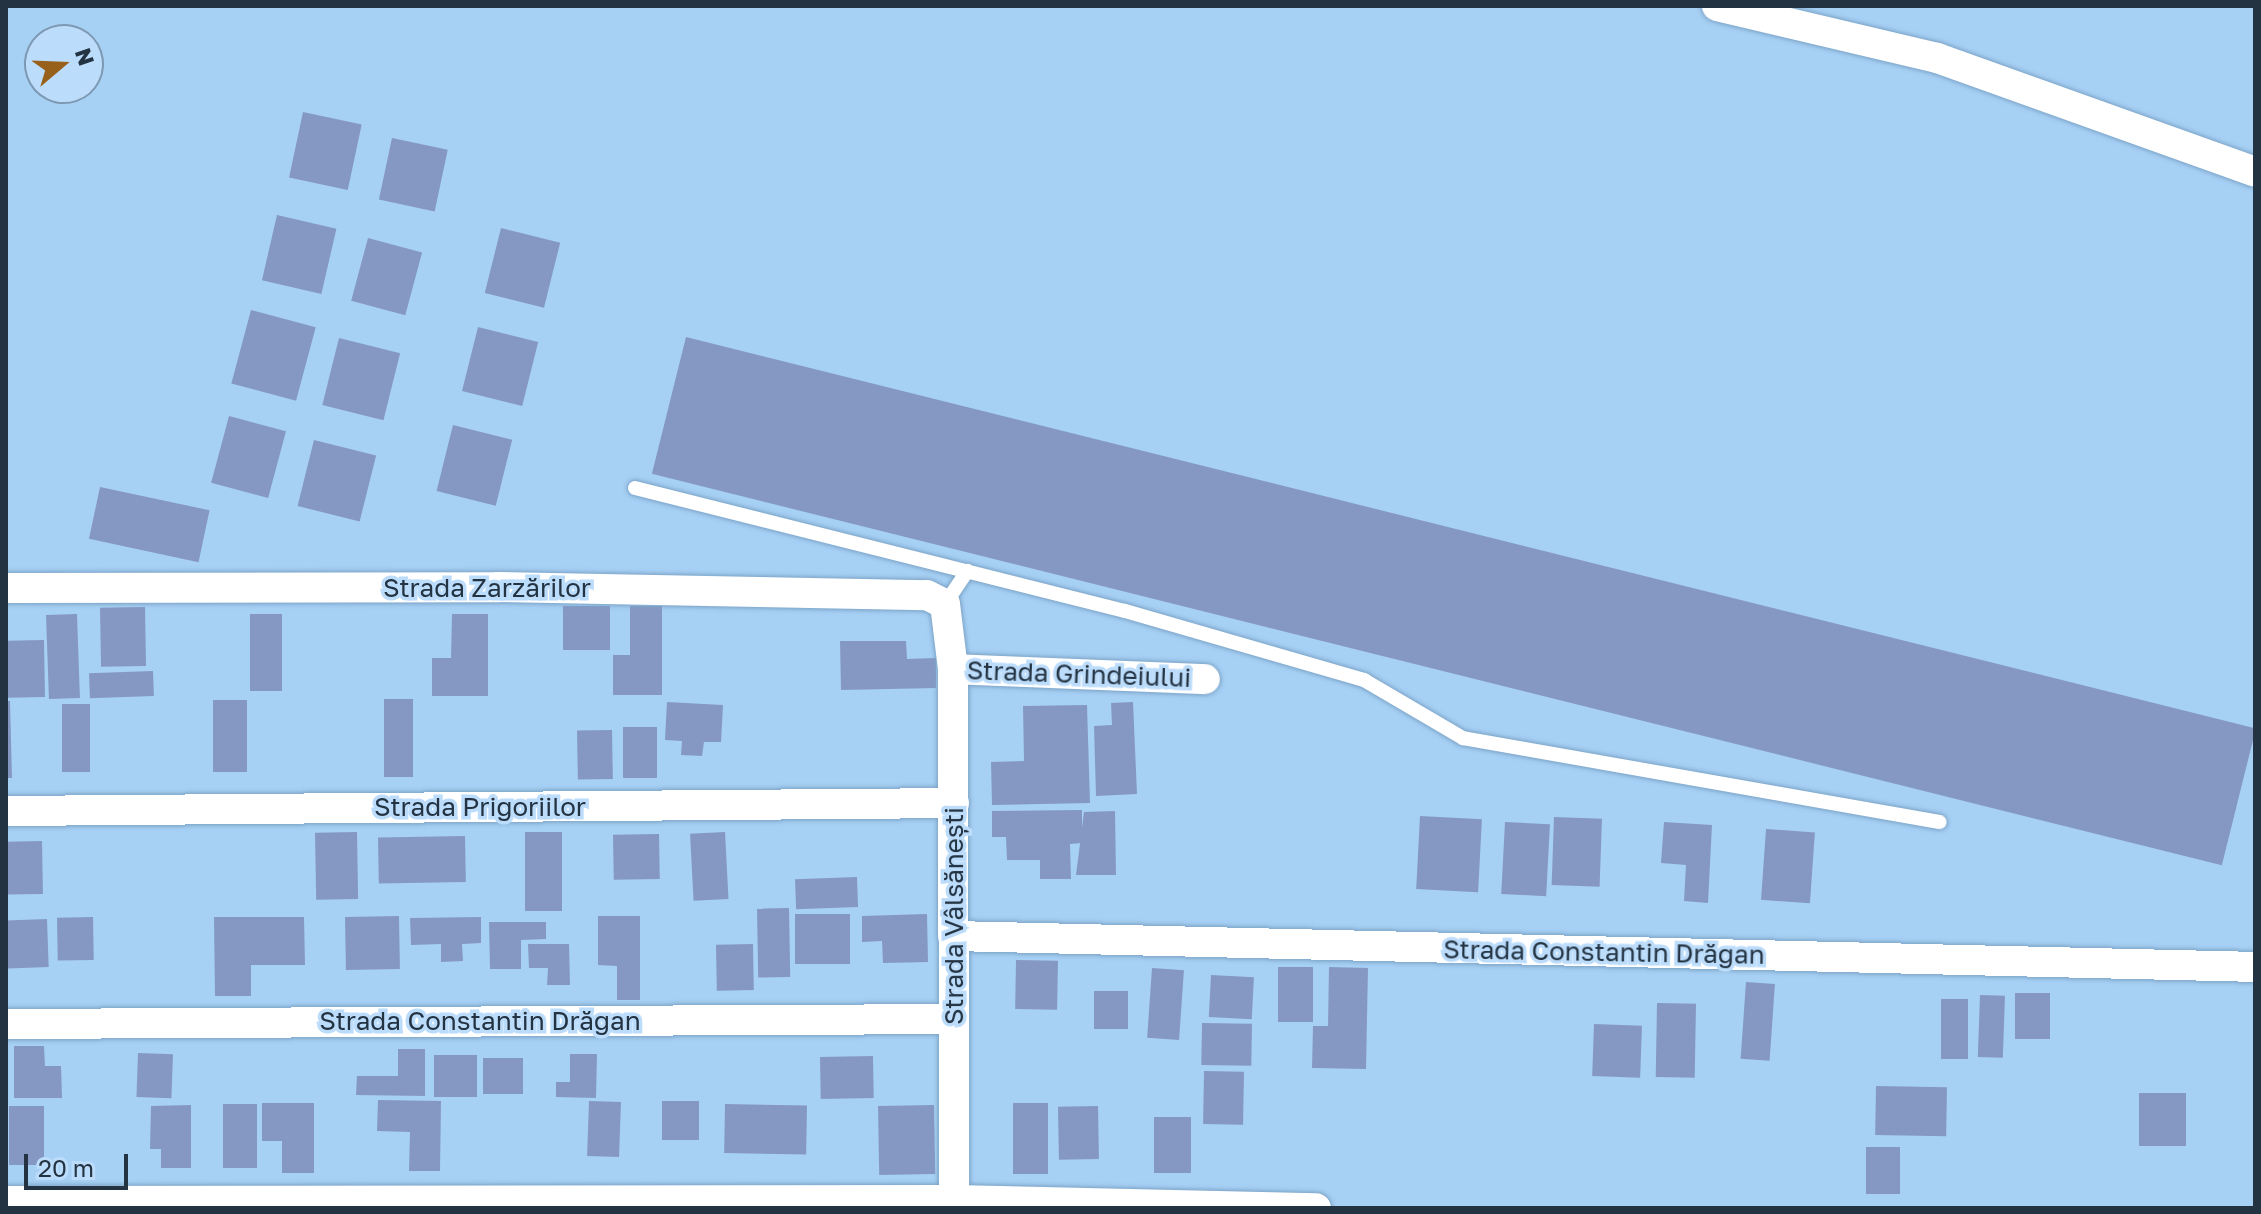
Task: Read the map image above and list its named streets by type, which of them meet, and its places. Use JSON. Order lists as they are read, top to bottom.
{
  "streets": {
    "street": [
      "Strada Zarzărilor",
      "Strada Grindeiului",
      "Strada Prigoriilor",
      "Strada Vâlsănești",
      "Strada Constantin Drăgan"
    ]
  },
  "crossings": [
    ["Strada Zarzărilor", "Strada Vâlsănești"],
    ["Strada Grindeiului", "Strada Vâlsănești"],
    ["Strada Prigoriilor", "Strada Vâlsănești"],
    ["Strada Vâlsănești", "Strada Constantin Drăgan"]
  ],
  "scale_bar": "20 m",
  "north": "right"
}
